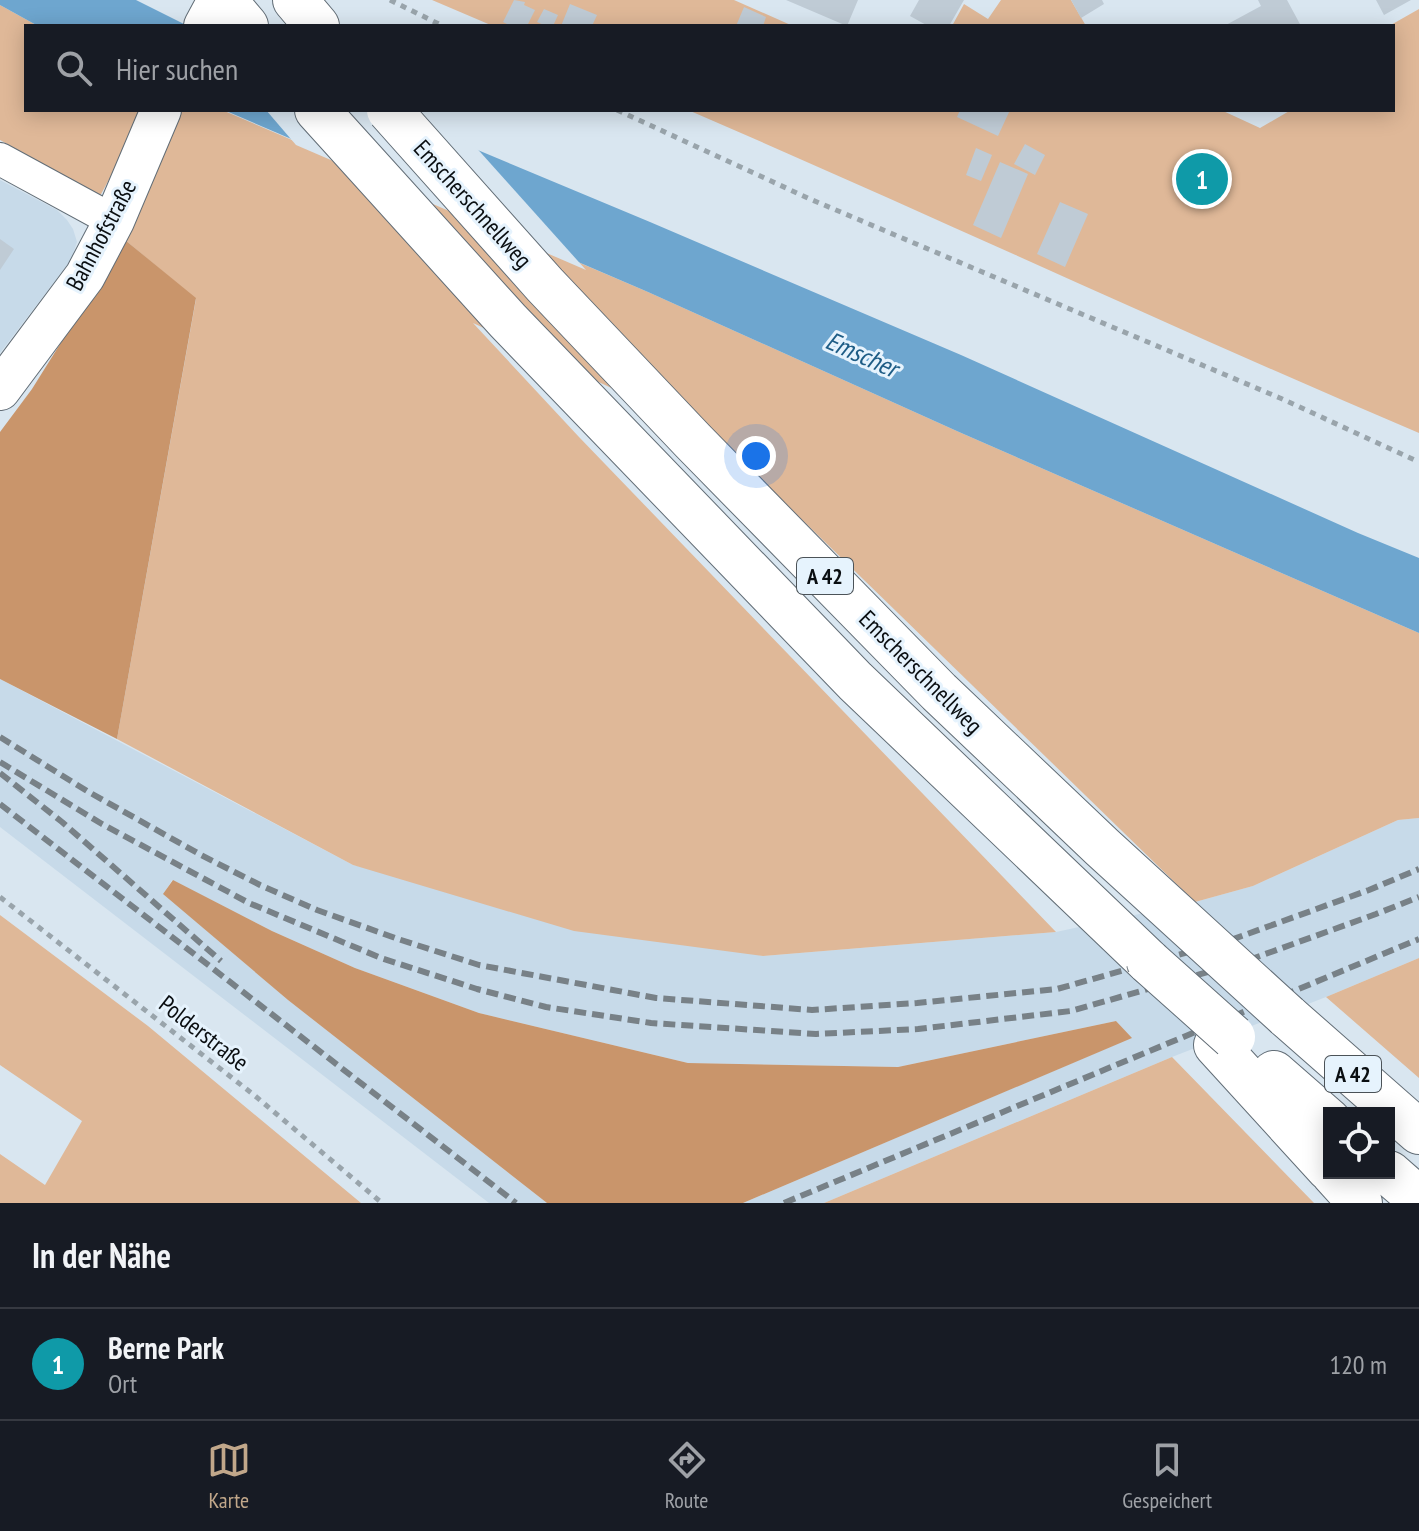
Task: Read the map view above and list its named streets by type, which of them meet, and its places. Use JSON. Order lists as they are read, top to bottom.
{
  "streets": {
    "highway": ["Emscherschnellweg", "A 42"],
    "street": ["Bahnhofstraße"],
    "path": ["Polderstraße"]
  },
  "water": ["Emscher"],
  "page": {
    "search": "Hier suchen",
    "pins": "1",
    "heading": "In der Nähe",
    "list": [
      {
        "mark": "1",
        "name": "Berne Park",
        "note": "Ort",
        "value": "120 m"
      }
    ],
    "nav": ["Karte", "Route", "Gespeichert"]
  }
}
